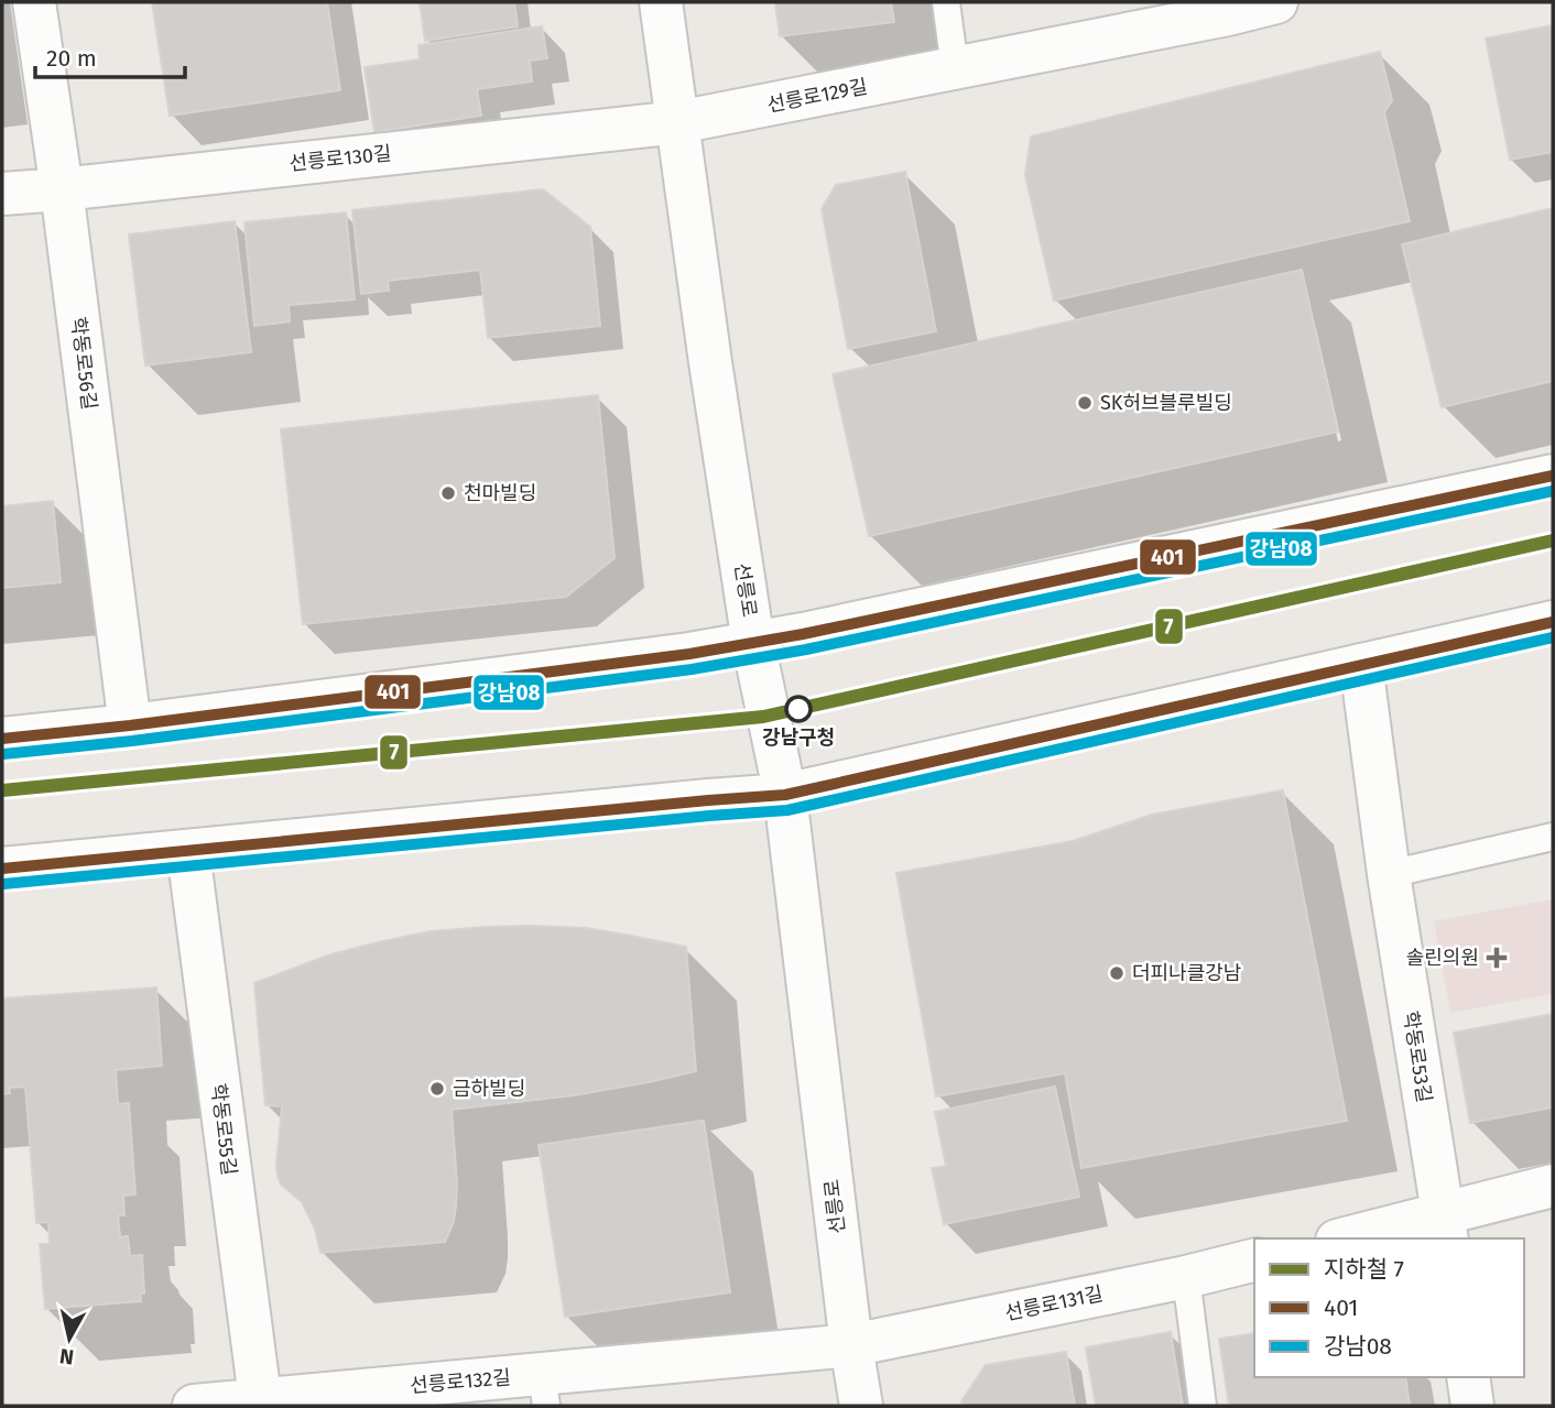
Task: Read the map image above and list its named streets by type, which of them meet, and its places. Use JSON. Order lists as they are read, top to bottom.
{
  "streets": {
    "main road": [
      "선릉로129길",
      "선릉로130길",
      "학동로56길",
      "선릉로",
      "학동로53길",
      "학동로55길",
      "선릉로131길",
      "선릉로132길"
    ]
  },
  "crossings": [
    ["선릉로129길", "선릉로130길"],
    ["선릉로129길", "선릉로"],
    ["선릉로130길", "학동로56길"],
    ["선릉로130길", "선릉로"],
    ["선릉로", "선릉로131길"],
    ["선릉로", "선릉로132길"],
    ["학동로55길", "선릉로132길"],
    ["선릉로131길", "선릉로132길"]
  ],
  "places": {
    "other": [
      "SK허브블루빌딩",
      "천마빌딩",
      "강남구청",
      "더피나클강남",
      "금하빌딩"
    ],
    "health": ["솔린의원"]
  },
  "lines": ["transit line 401", "transit line 강남08", "metro line 7"],
  "legend": ["지하철 7", "401", "강남08"],
  "scale_bar": "20 m",
  "north": "bottom"
}
